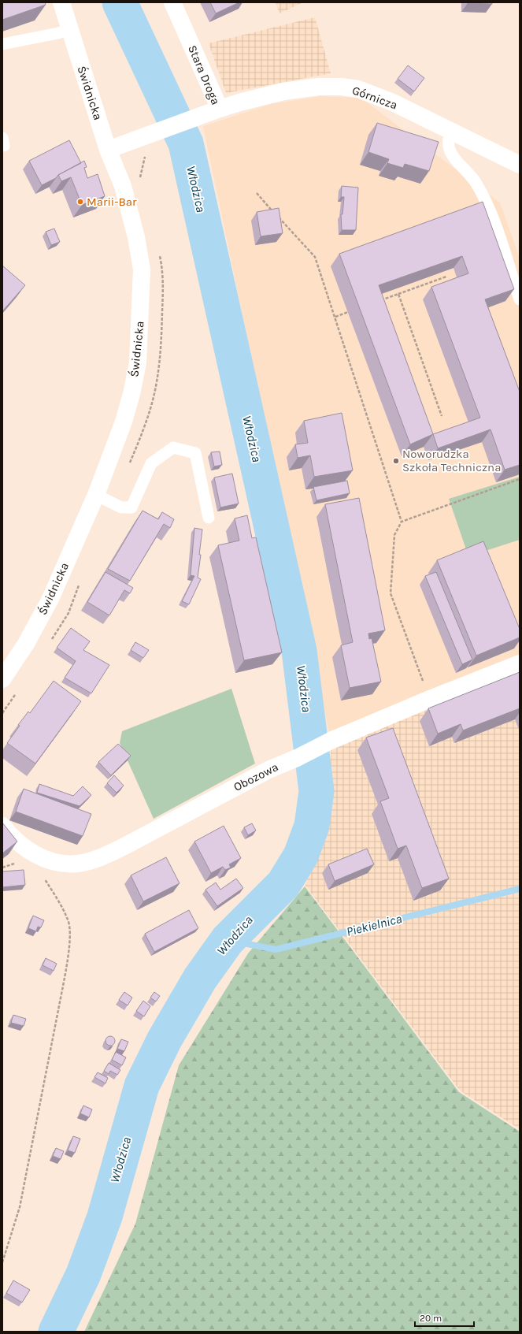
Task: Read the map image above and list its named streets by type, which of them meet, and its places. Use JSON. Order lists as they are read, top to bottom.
{
  "streets": {
    "street": [
      "Stara Droga",
      "Świdnicka",
      "Górnicza",
      "Obozowa"
    ]
  },
  "crossings": [
    ["Stara Droga", "Świdnicka"],
    ["Stara Droga", "Górnicza"]
  ],
  "water": ["Włodzica", "Piekielnica"],
  "places": ["Marii-Bar", "Noworudzka Szkoła Techniczna"],
  "scale_bar": "20 m"
}
